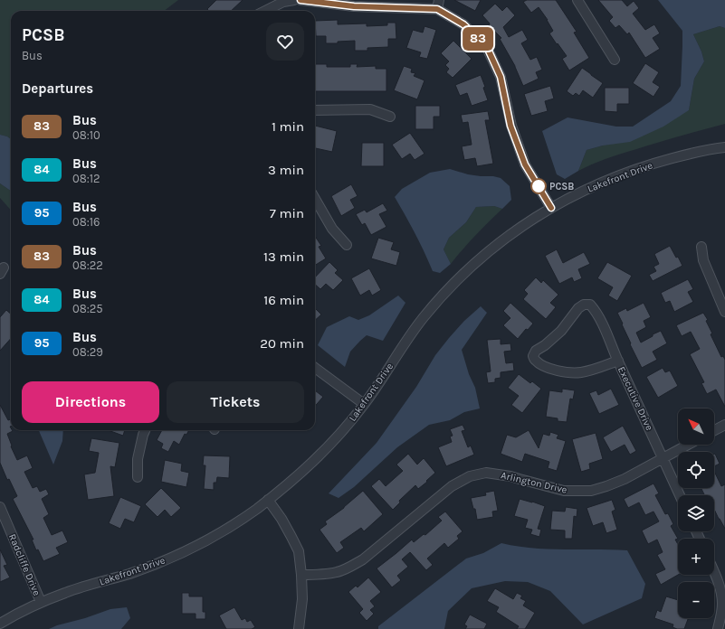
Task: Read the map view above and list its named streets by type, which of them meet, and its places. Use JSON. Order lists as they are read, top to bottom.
{
  "streets": {
    "street": [
      "Lakefront Drive",
      "Executive Drive",
      "Arlington Drive",
      "Radcliffe Drive"
    ]
  },
  "crossings": [
    ["Lakefront Drive", "Radcliffe Drive"],
    ["Executive Drive", "Arlington Drive"]
  ],
  "places": ["PCSB"],
  "lines": ["bus line 83"],
  "north": "top left",
  "page": {
    "on_map": "83",
    "heading": [
      ["PCSB", "Bus"],
      "Departures"
    ],
    "list": [
      {
        "mark": "83",
        "name": "Bus",
        "note": "08:10",
        "value": "1 min"
      },
      {
        "mark": "84",
        "name": "Bus",
        "note": "08:12",
        "value": "3 min"
      },
      {
        "mark": "95",
        "name": "Bus",
        "note": "08:16",
        "value": "7 min"
      },
      {
        "mark": "83",
        "name": "Bus",
        "note": "08:22",
        "value": "13 min"
      },
      {
        "mark": "84",
        "name": "Bus",
        "note": "08:25",
        "value": "16 min"
      },
      {
        "mark": "95",
        "name": "Bus",
        "note": "08:29",
        "value": "20 min"
      }
    ],
    "buttons": ["Directions", "Tickets"],
    "map_buttons": ["+", "−"]
  }
}
